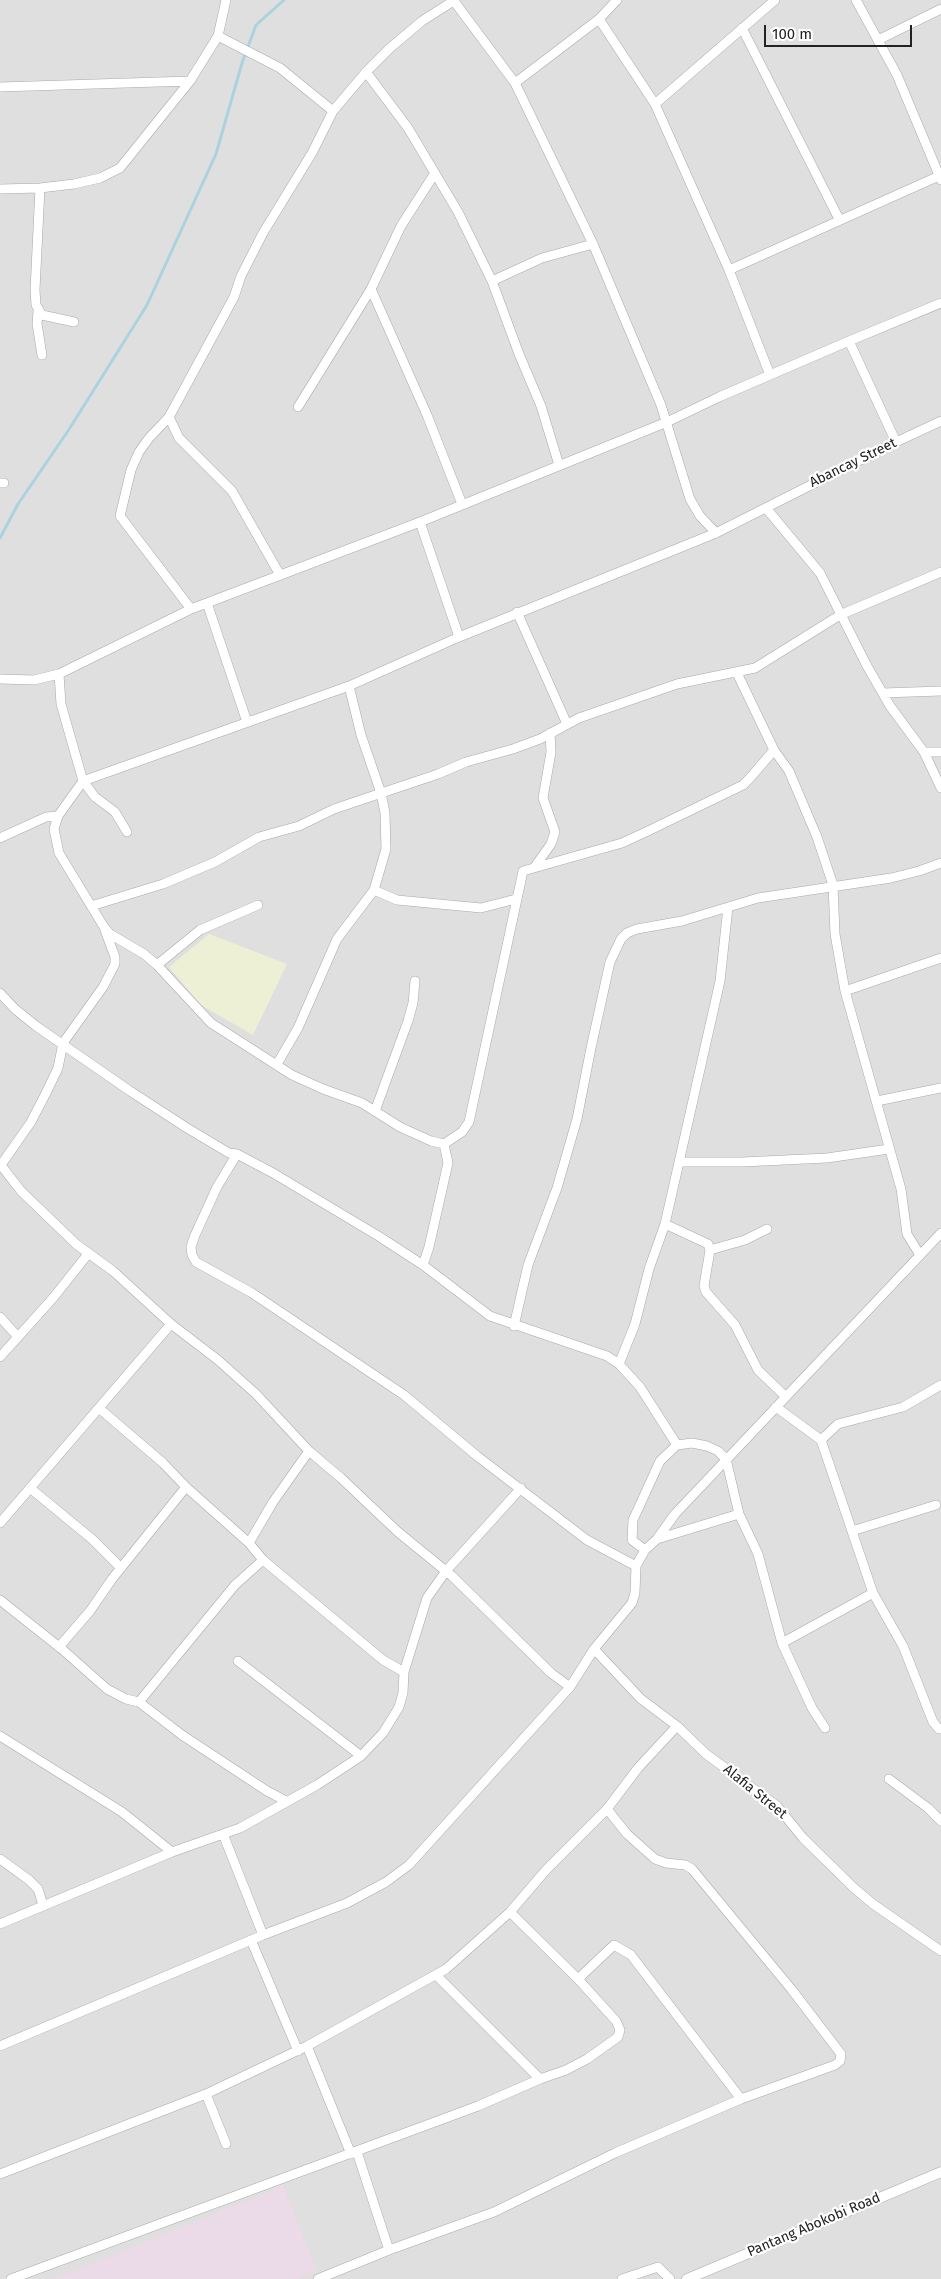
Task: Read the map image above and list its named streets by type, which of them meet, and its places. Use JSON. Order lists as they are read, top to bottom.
{
  "streets": {
    "street": ["Abancay Street", "Alafia Street", "Pantang Abokobi Road"]
  },
  "scale_bar": "100 m"
}
